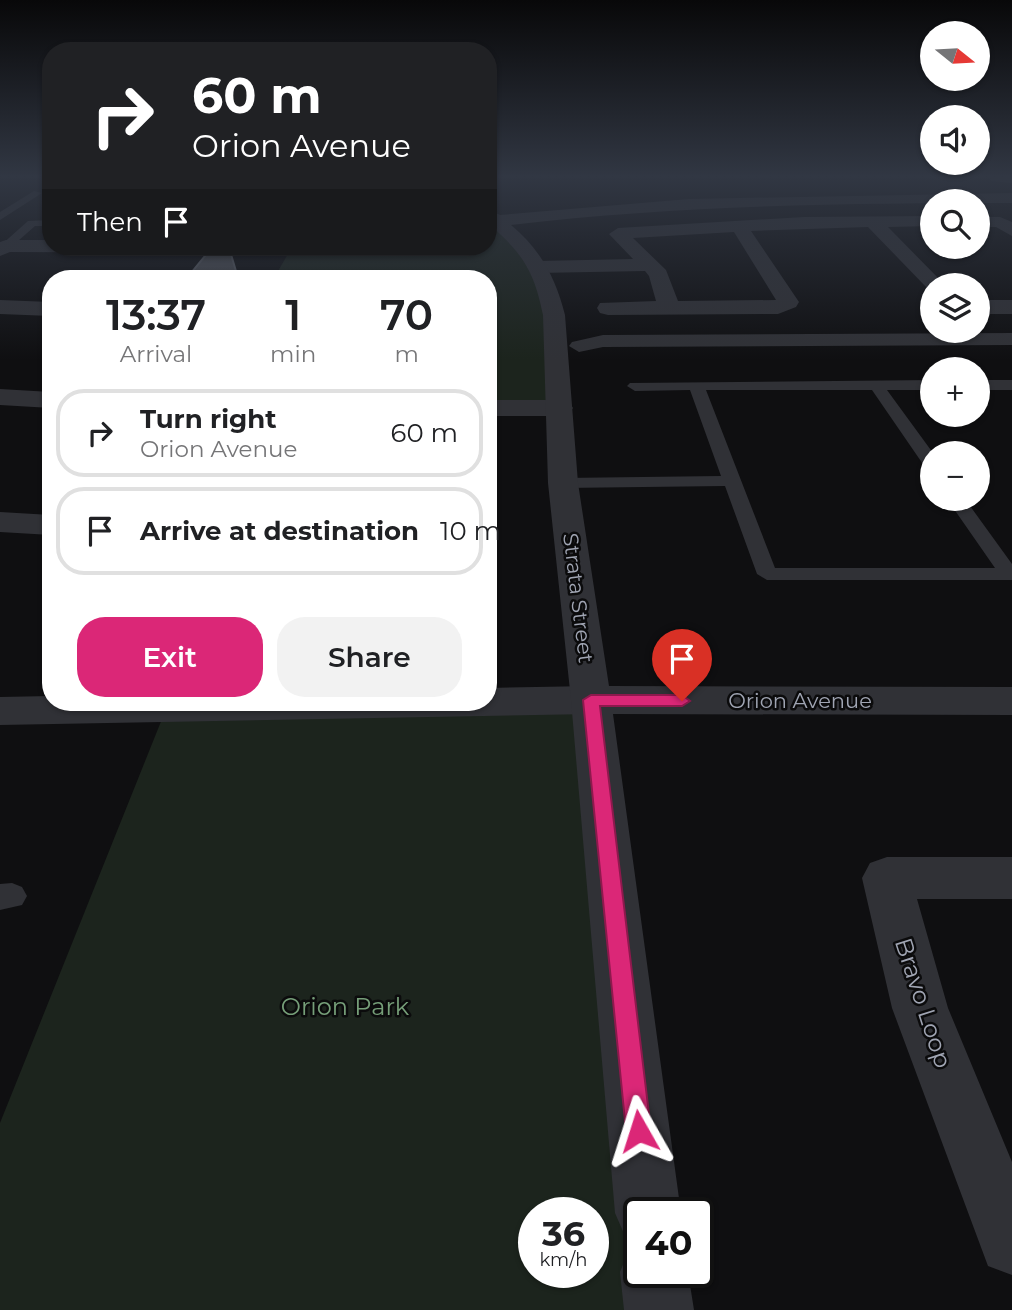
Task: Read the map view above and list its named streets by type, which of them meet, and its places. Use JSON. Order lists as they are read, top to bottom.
{
  "streets": {
    "street": ["Strata Street", "Orion Avenue", "Bravo Loop"]
  },
  "crossings": [
    ["Strata Street", "Orion Avenue"]
  ],
  "parks": ["Orion Park"],
  "north": "right",
  "page": {
    "map_buttons": ["+", "−"],
    "turn": ["60 m", "Orion Avenue"],
    "then": "Then",
    "eta": [
      "13:37",
      "Arrival",
      "1",
      "min",
      "70",
      "m"
    ],
    "list": [
      {
        "name": "Turn right",
        "note": "Orion Avenue",
        "value": "60 m"
      },
      {
        "name": "Arrive at destination",
        "value": "10 m"
      }
    ],
    "buttons": ["Exit", "Share"],
    "speed": "36 km/h",
    "limit": "40"
  }
}
